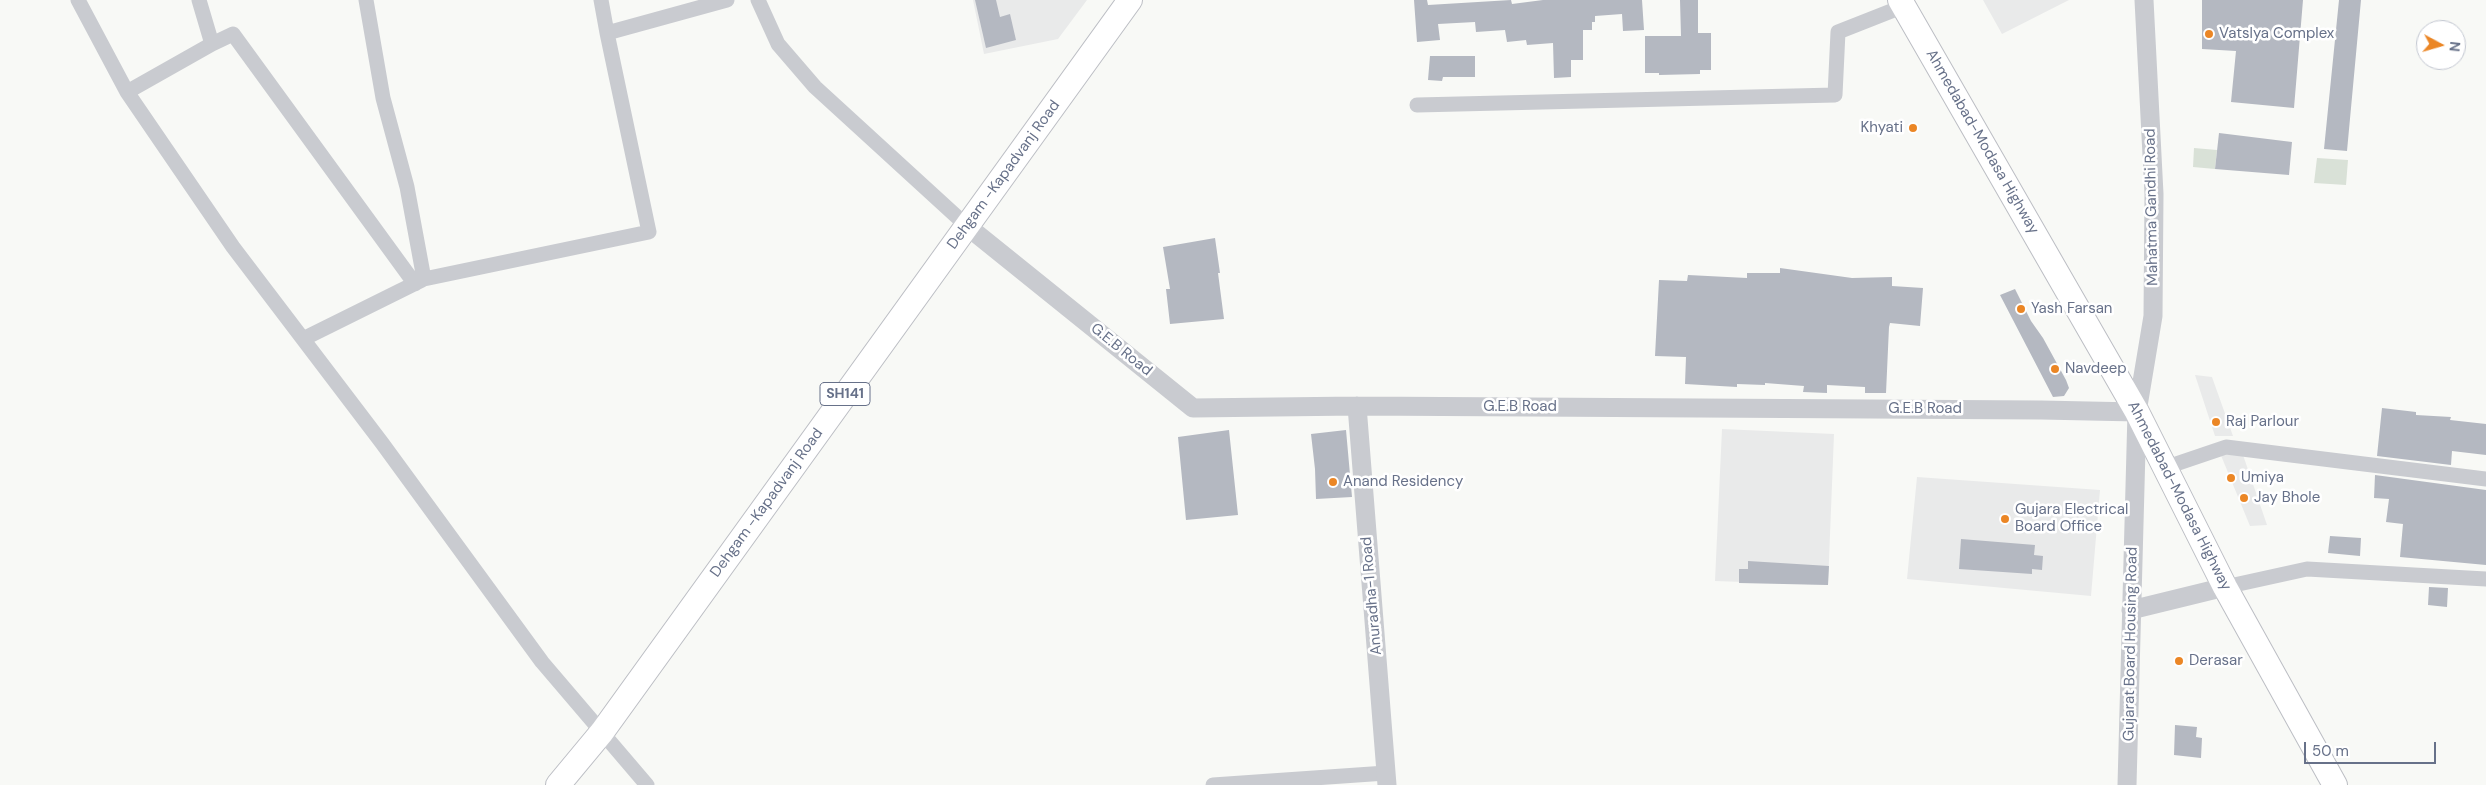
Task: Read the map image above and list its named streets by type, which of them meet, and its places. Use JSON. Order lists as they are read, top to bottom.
{
  "streets": {
    "main road": ["Ahmedabad-Modasa Highway", "Dehgam -Kapadvanj Road", "SH141"],
    "street": [
      "Mahatma Gandhi Road",
      "G.E.B Road",
      "Anuradha-1 Road",
      "Gujarat Board Housing Road"
    ]
  },
  "crossings": [
    ["Ahmedabad-Modasa Highway", "Mahatma Gandhi Road"],
    ["Ahmedabad-Modasa Highway", "G.E.B Road"],
    ["Ahmedabad-Modasa Highway", "Gujarat Board Housing Road"],
    ["Dehgam -Kapadvanj Road", "G.E.B Road"],
    ["Mahatma Gandhi Road", "G.E.B Road"],
    ["Mahatma Gandhi Road", "Gujarat Board Housing Road"],
    ["G.E.B Road", "Anuradha-1 Road"],
    ["G.E.B Road", "Gujarat Board Housing Road"]
  ],
  "places": [
    "Vatslya Complex",
    "Khyati",
    "Yash Farsan",
    "Navdeep",
    "Raj Parlour",
    "Umiya",
    "Anand Residency",
    "Jay Bhole",
    "Gujara Electrical Board Office",
    "Derasar"
  ],
  "scale_bar": "50 m",
  "north": "right"
}
